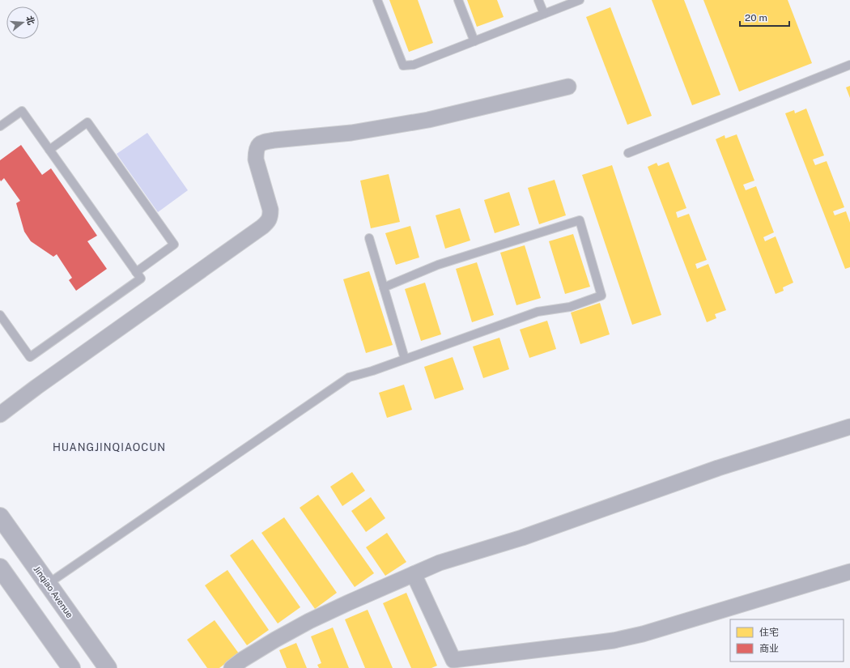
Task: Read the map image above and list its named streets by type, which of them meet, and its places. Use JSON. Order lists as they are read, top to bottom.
{
  "streets": {
    "highway": ["Jinqiao Avenue"]
  },
  "districts": ["HUANGJINQIAOCUN"],
  "legend": ["住宅", "商业"],
  "scale_bar": "20 m",
  "north": "right"
}
